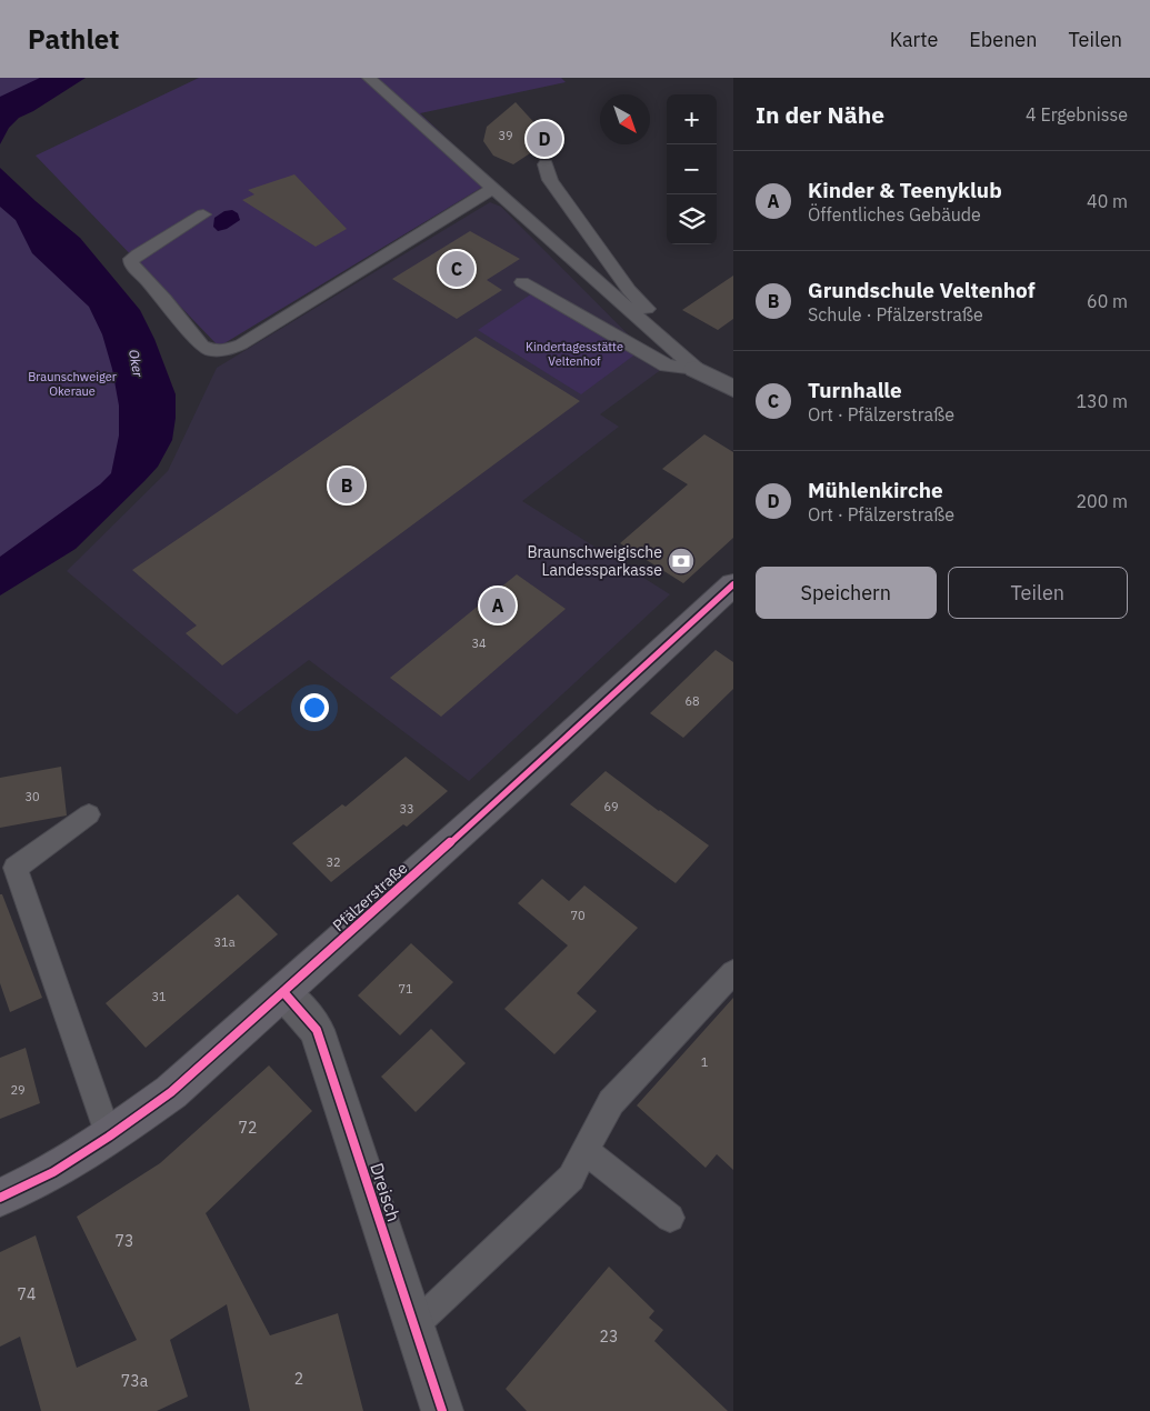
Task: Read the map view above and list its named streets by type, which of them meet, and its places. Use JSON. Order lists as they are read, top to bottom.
{
  "streets": {
    "street": ["Pfälzerstraße", "Dreisch"]
  },
  "crossings": [
    ["Pfälzerstraße", "Dreisch"]
  ],
  "water": ["Oker"],
  "parks": ["Kindertagesstätte Veltenhof", "Braunschweiger Okeraue"],
  "places": {
    "bank": ["Braunschweigische Landessparkasse"]
  },
  "house_numbers": [
    "39",
    "34",
    "68",
    "30",
    "69",
    "33",
    "32",
    "70",
    "31a",
    "71",
    "31",
    "1",
    "29",
    "72",
    "73",
    "74",
    "23",
    "2",
    "73a"
  ],
  "north": "bottom right",
  "page": {
    "header": "Pathlet",
    "nav": ["Karte", "Ebenen", "Teilen"],
    "heading": ["In der Nähe", "4 Ergebnisse"],
    "map_buttons": ["+", "−"],
    "pins": [
      "D",
      "C",
      "B",
      "A"
    ],
    "list": [
      {
        "mark": "A",
        "name": "Kinder & Teenyklub",
        "note": "Öffentliches Gebäude",
        "value": "40 m"
      },
      {
        "mark": "B",
        "name": "Grundschule Veltenhof",
        "note": "Schule · Pfälzerstraße",
        "value": "60 m"
      },
      {
        "mark": "C",
        "name": "Turnhalle",
        "note": "Ort · Pfälzerstraße",
        "value": "130 m"
      },
      {
        "mark": "D",
        "name": "Mühlenkirche",
        "note": "Ort · Pfälzerstraße",
        "value": "200 m"
      }
    ],
    "buttons": ["Speichern", "Teilen"]
  }
}
